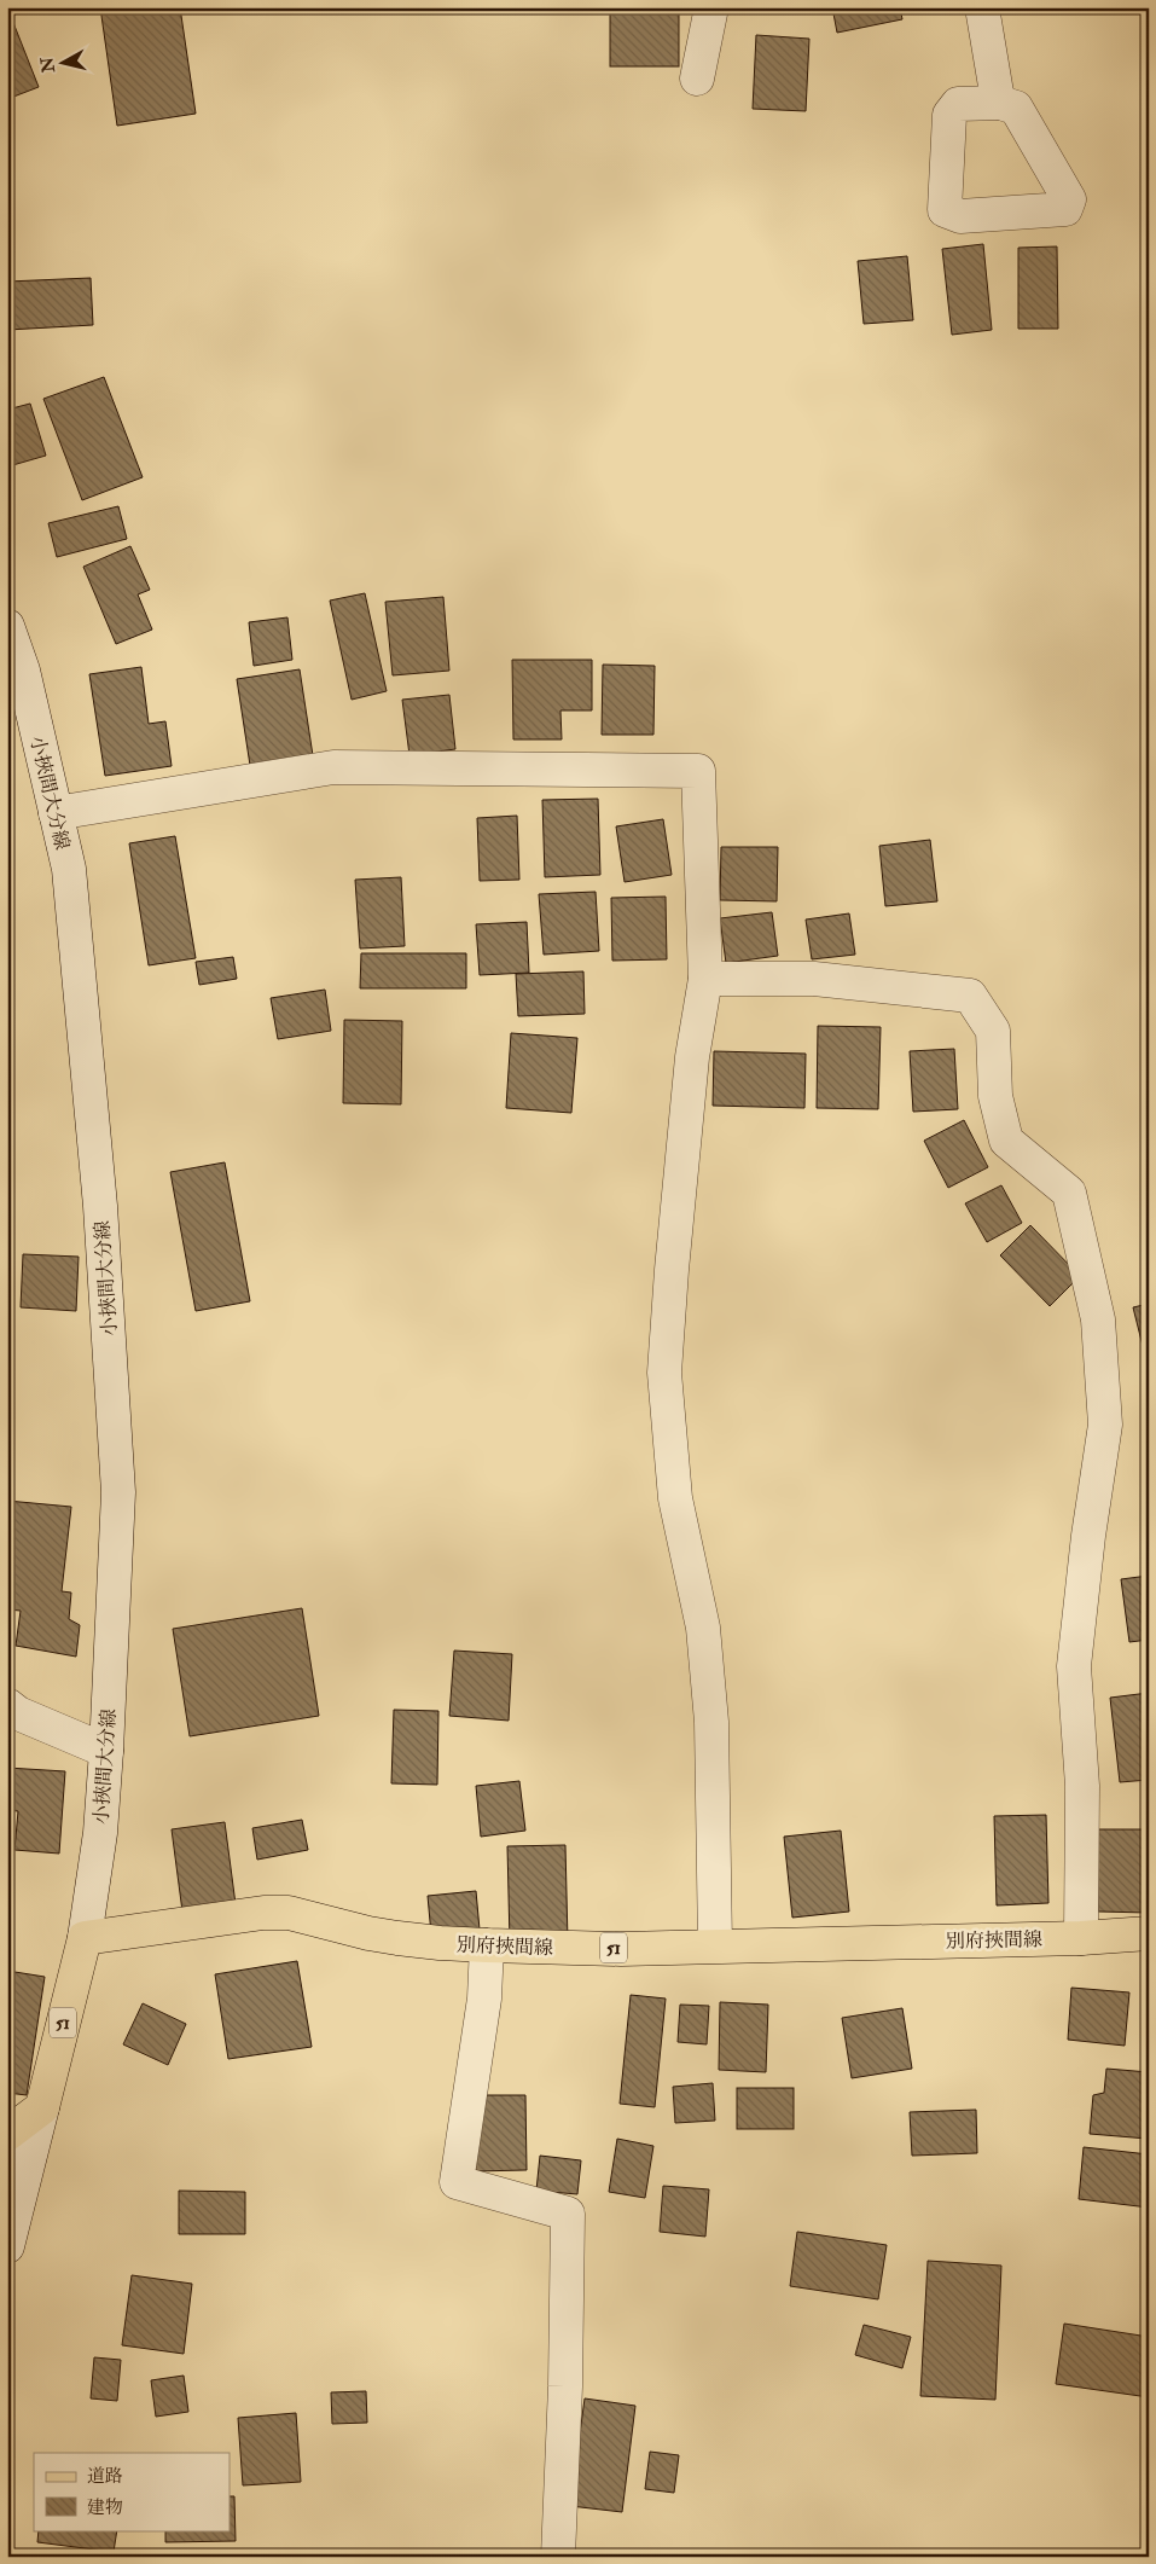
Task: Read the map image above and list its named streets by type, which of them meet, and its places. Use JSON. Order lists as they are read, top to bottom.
{
  "streets": {
    "main road": ["別府挾間線", "51"],
    "street": ["小挾間大分線"]
  },
  "crossings": [
    ["小挾間大分線", "別府挾間線"],
    ["小挾間大分線", "51"],
    ["別府挾間線", "51"]
  ],
  "legend": ["道路", "建物"],
  "north": "left"
}
